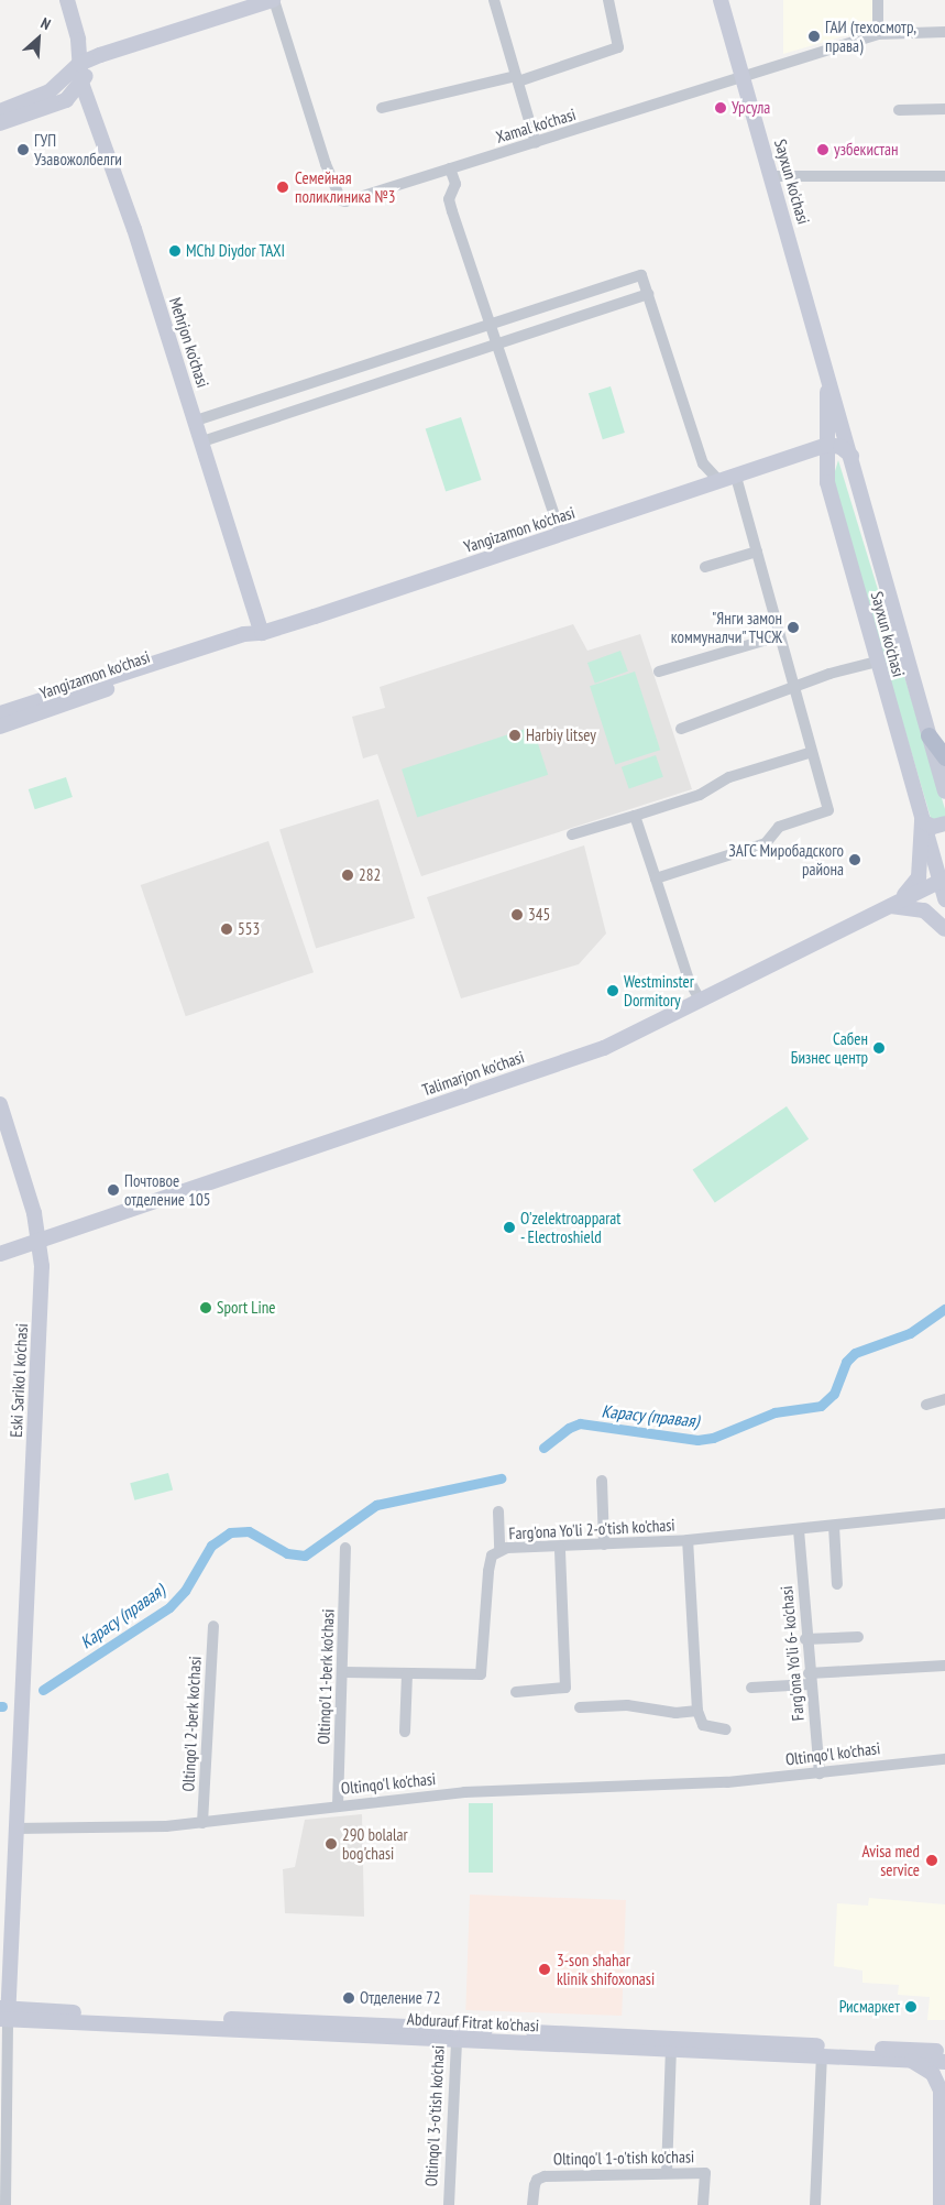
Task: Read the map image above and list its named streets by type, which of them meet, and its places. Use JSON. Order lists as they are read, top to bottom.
{
  "streets": {
    "main road": [
      "Sayxun ko'chasi",
      "Mehrjon ko'chasi",
      "Yangizamon ko'chasi",
      "Talimarjon ko'chasi",
      "Eski Sariko'l ko'chasi",
      "Abdurauf Fitrat ko'chasi"
    ],
    "street": [
      "Xamal ko'chasi",
      "Farg'ona Yo'li 2-o'tish ko'chasi",
      "Farg'ona Yo'li 6- ko'chasi",
      "Oltinqo'l 1-berk ko'chasi",
      "Oltinqo'l 2-berk ko'chasi",
      "Oltinqo'l ko'chasi",
      "Oltinqo'l 3-o'tish ko'chasi",
      "Oltinqo'l 1-o'tish ko'chasi"
    ]
  },
  "crossings": [
    ["Xamal ko'chasi", "Sayxun ko'chasi"],
    ["Sayxun ko'chasi", "Yangizamon ko'chasi"],
    ["Sayxun ko'chasi", "Talimarjon ko'chasi"],
    ["Mehrjon ko'chasi", "Yangizamon ko'chasi"],
    ["Talimarjon ko'chasi", "Eski Sariko'l ko'chasi"],
    ["Eski Sariko'l ko'chasi", "Oltinqo'l ko'chasi"],
    ["Farg'ona Yo'li 2-o'tish ko'chasi", "Farg'ona Yo'li 6- ko'chasi"],
    ["Farg'ona Yo'li 2-o'tish ko'chasi", "Oltinqo'l 1-berk ko'chasi"],
    ["Farg'ona Yo'li 6- ko'chasi", "Oltinqo'l ko'chasi"],
    ["Oltinqo'l 1-berk ko'chasi", "Oltinqo'l ko'chasi"],
    ["Oltinqo'l 2-berk ko'chasi", "Oltinqo'l ko'chasi"],
    ["Abdurauf Fitrat ko'chasi", "Oltinqo'l 3-o'tish ko'chasi"]
  ],
  "water": ["Карасу (правая)"],
  "places": [
    "ГАИ (техосмотр, права)",
    "Урсула",
    "ГУП Узавожолбелги",
    "узбекистан",
    "Семейная поликлиника №3",
    "MChJ Diydor TAXI",
    "\"Янги замон коммуналчи\" ТЧСЖ",
    "Harbiy litsey",
    "ЗАГС Миробадского района",
    "282",
    "345",
    "553",
    "Westminster Dormitory",
    "Сабен Бизнес центр",
    "Почтовое отделение 105",
    "O'zelektroapparat - Electroshield",
    "Sport Line",
    "290 bolalar bog'chasi",
    "Avisa med service",
    "3-son shahar klinik shifoxonasi",
    "Отделение 72",
    "Рисмаркет"
  ],
  "north": "top right"
}
